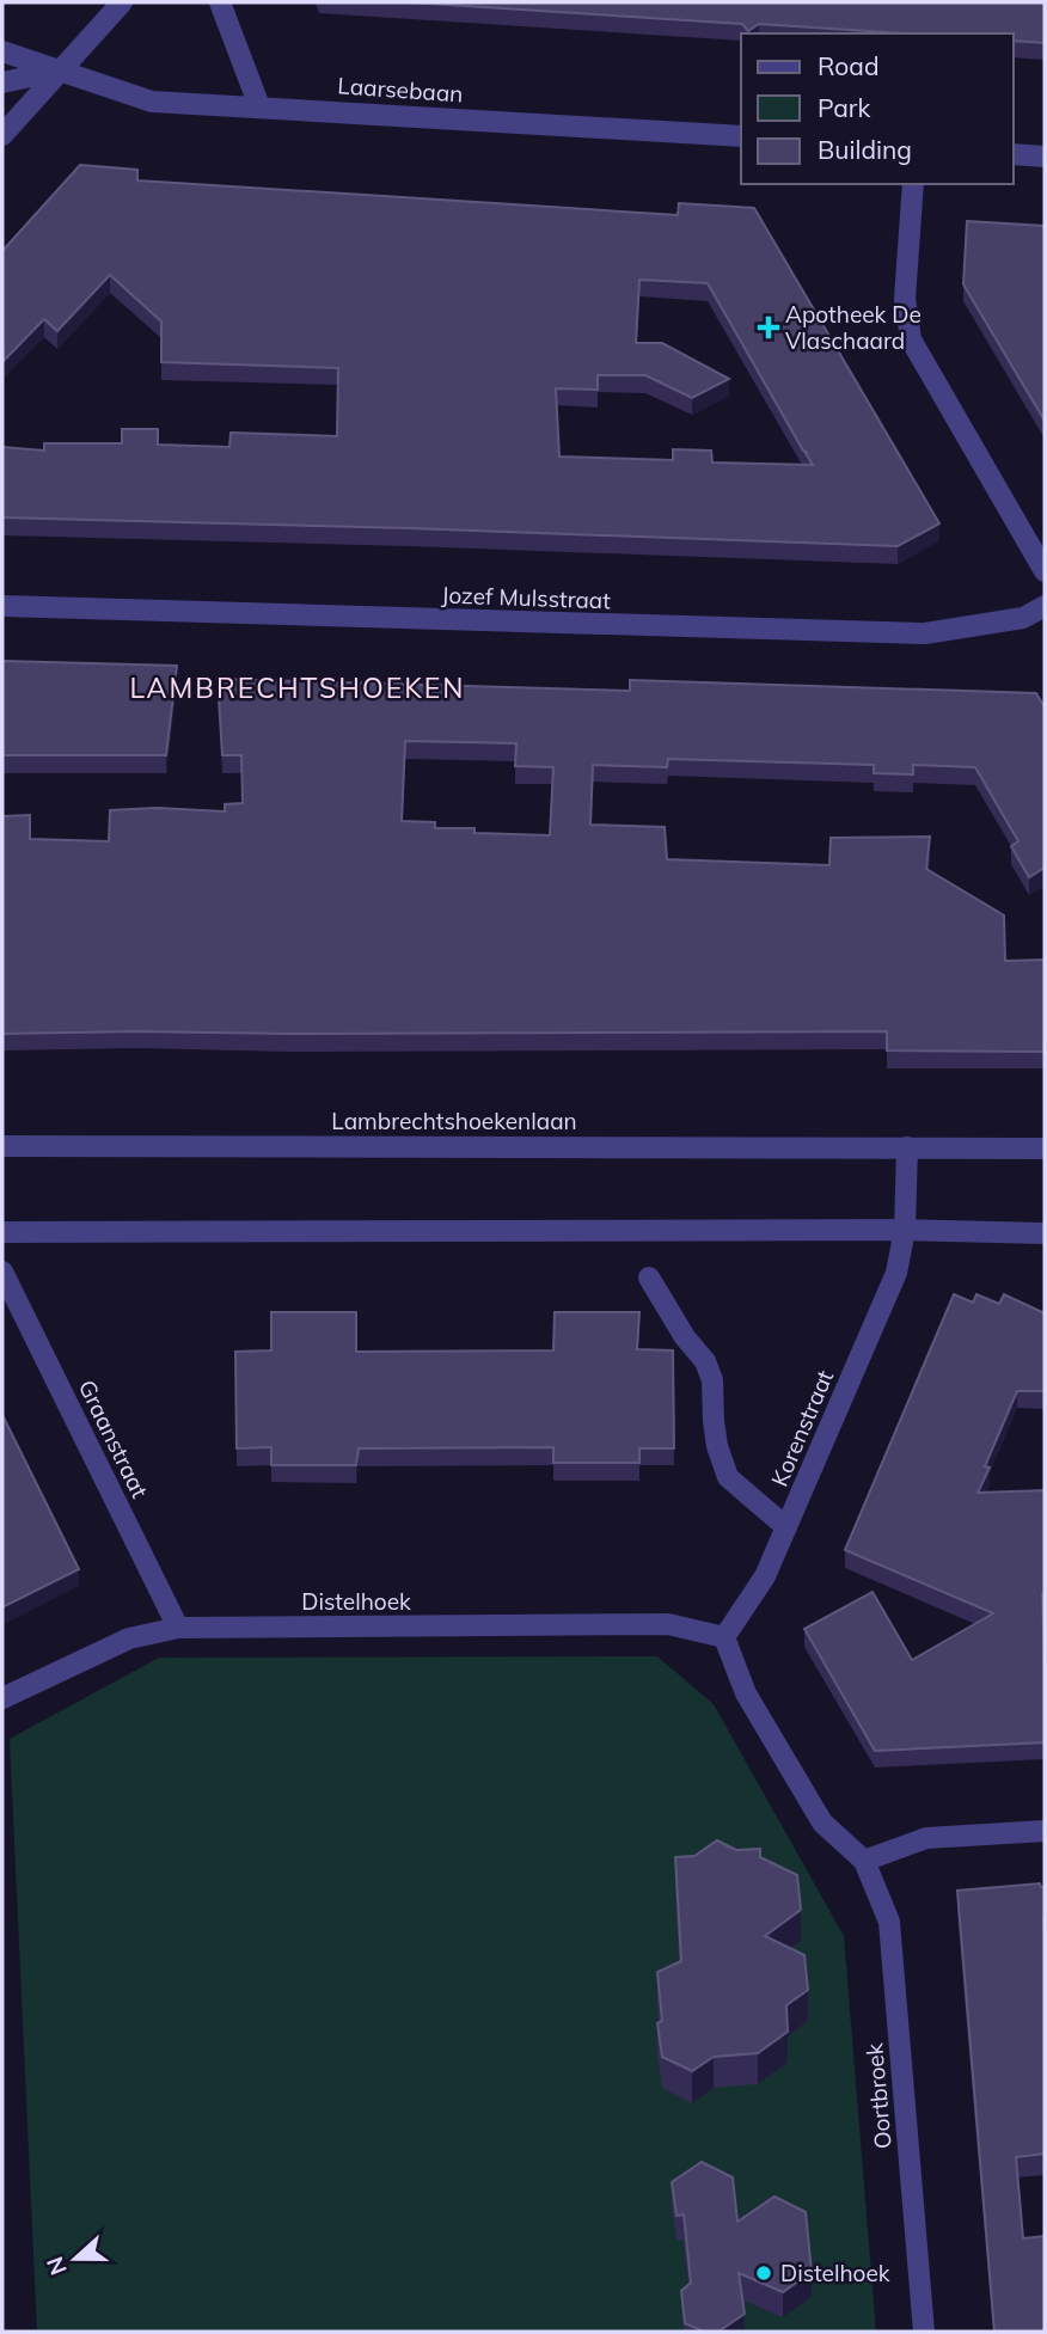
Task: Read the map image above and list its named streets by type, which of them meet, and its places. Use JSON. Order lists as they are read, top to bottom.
{
  "streets": {
    "street": [
      "Laarsebaan",
      "Jozef Mulsstraat",
      "Lambrechtshoekenlaan",
      "Korenstraat",
      "Graanstraat",
      "Distelhoek",
      "Oortbroek"
    ]
  },
  "crossings": [
    ["Korenstraat", "Distelhoek"],
    ["Graanstraat", "Distelhoek"]
  ],
  "districts": ["LAMBRECHTSHOEKEN"],
  "places": {
    "health": ["Apotheek De Vlaschaard"],
    "other": ["Distelhoek"]
  },
  "legend": ["Road", "Park", "Building"],
  "north": "left"
}
